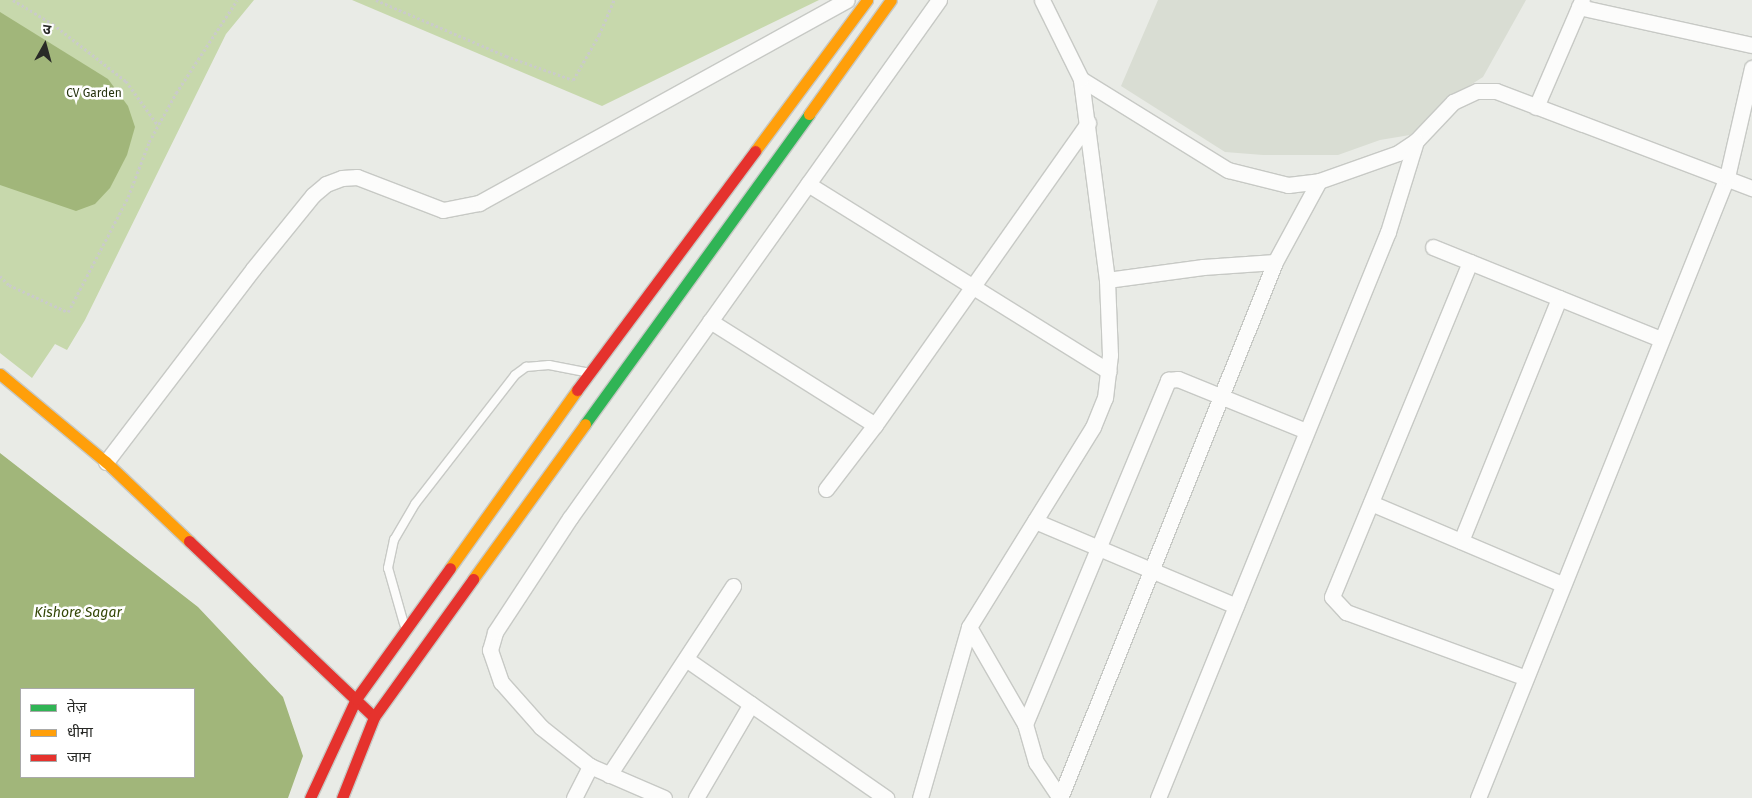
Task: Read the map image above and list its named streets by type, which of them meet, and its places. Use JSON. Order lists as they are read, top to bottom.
{
  "water": ["Kishore Sagar"],
  "parks": ["CV Garden"],
  "legend": ["तेज़", "धीमा", "जाम"],
  "north": "top"
}
